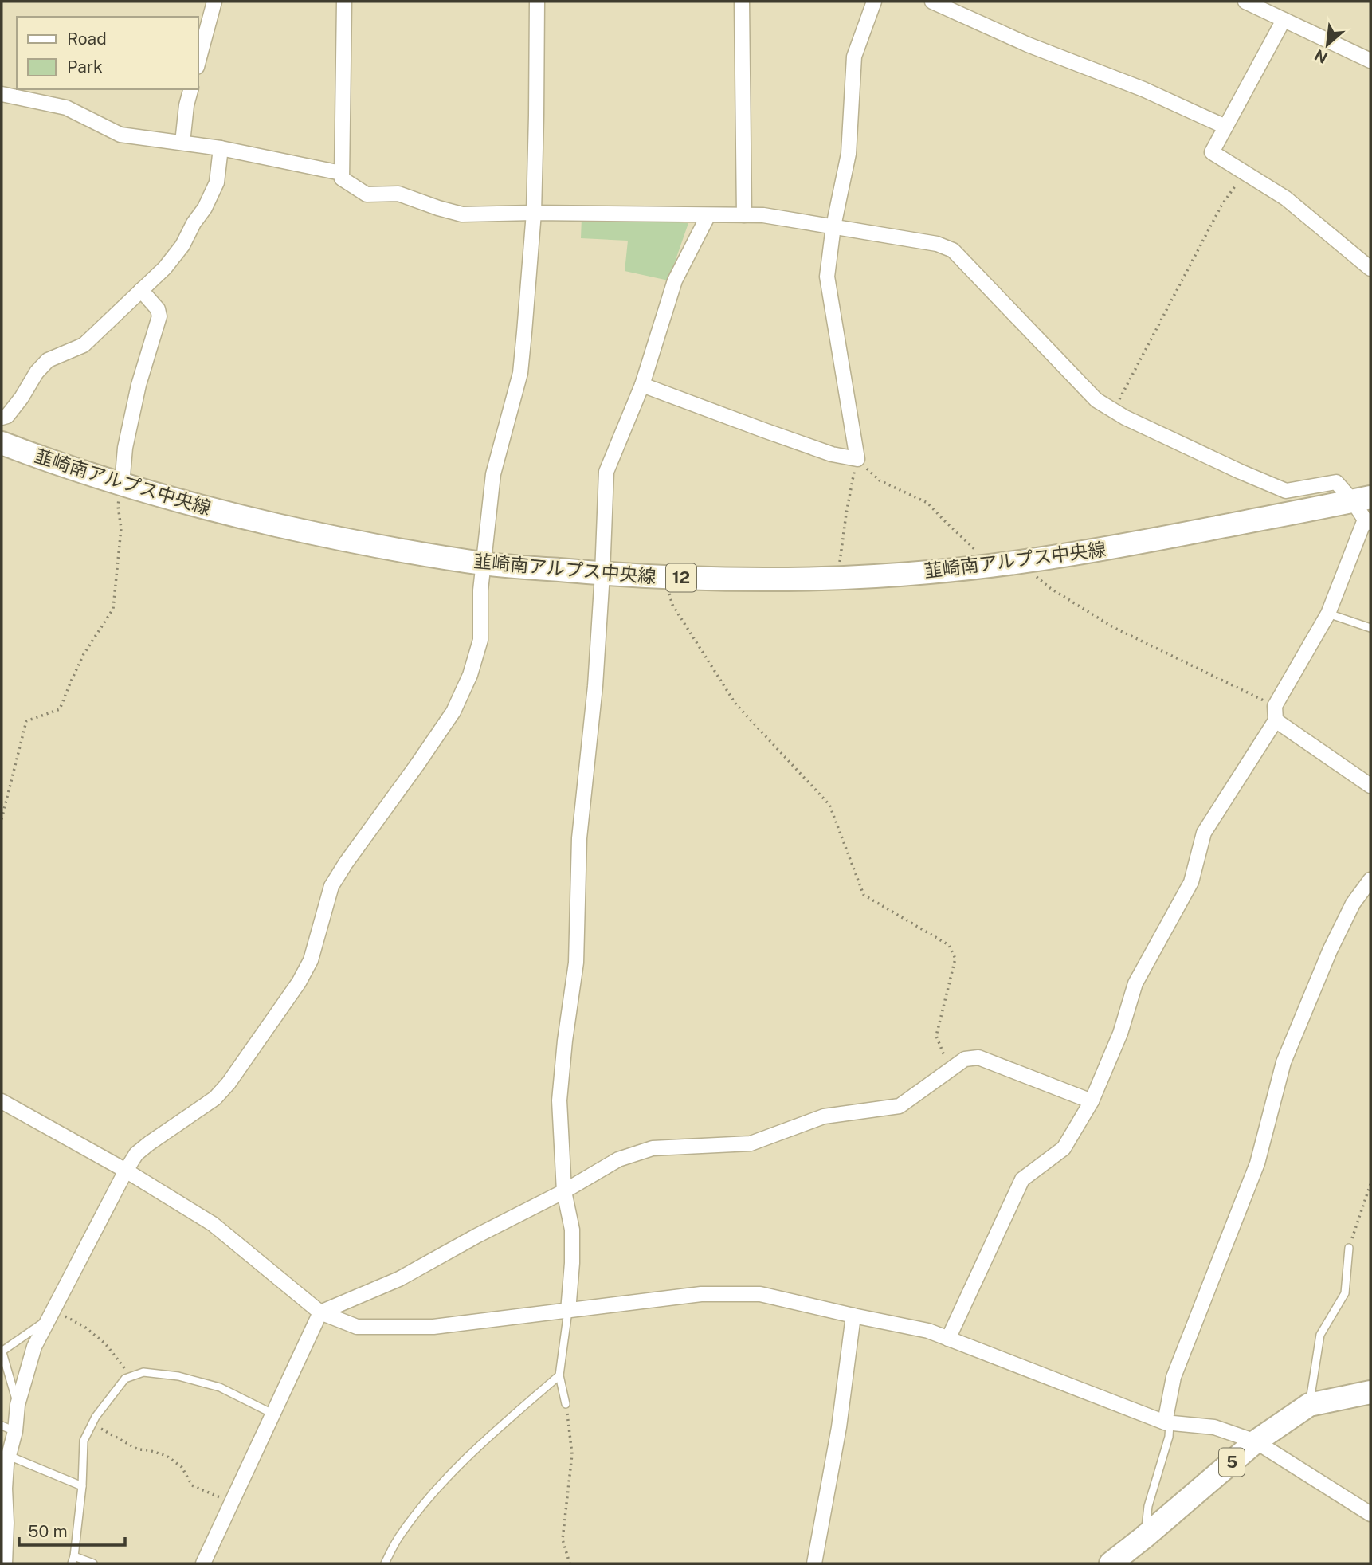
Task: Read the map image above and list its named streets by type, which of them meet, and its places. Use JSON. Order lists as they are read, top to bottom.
{
  "streets": {
    "main road": ["韮崎南アルプス中央線", "12", "5"]
  },
  "legend": ["Road", "Park"],
  "scale_bar": "50 m",
  "north": "bottom left"
}
